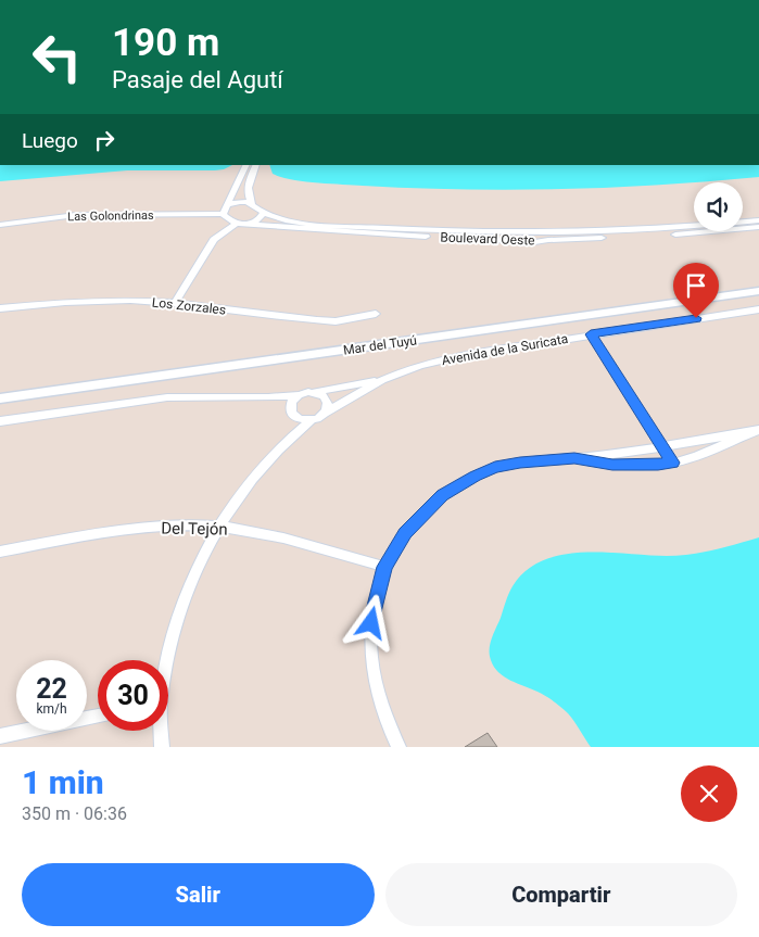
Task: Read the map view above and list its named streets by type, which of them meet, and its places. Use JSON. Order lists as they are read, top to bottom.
{
  "streets": {
    "street": [
      "Las Golondrinas",
      "Boulevard Oeste",
      "Los Zorzales",
      "Mar del Tuyú",
      "Avenida de la Suricata",
      "Del Tejón"
    ]
  },
  "crossings": [
    ["Avenida de la Suricata", "Del Tejón"]
  ],
  "page": {
    "turn": ["190 m", "Pasaje del Agutí"],
    "then": "Luego",
    "speed": "22 km/h",
    "limit": "30",
    "heading": ["1 min", "350 m · 06:36"],
    "buttons": ["Salir", "Compartir"]
  }
}
